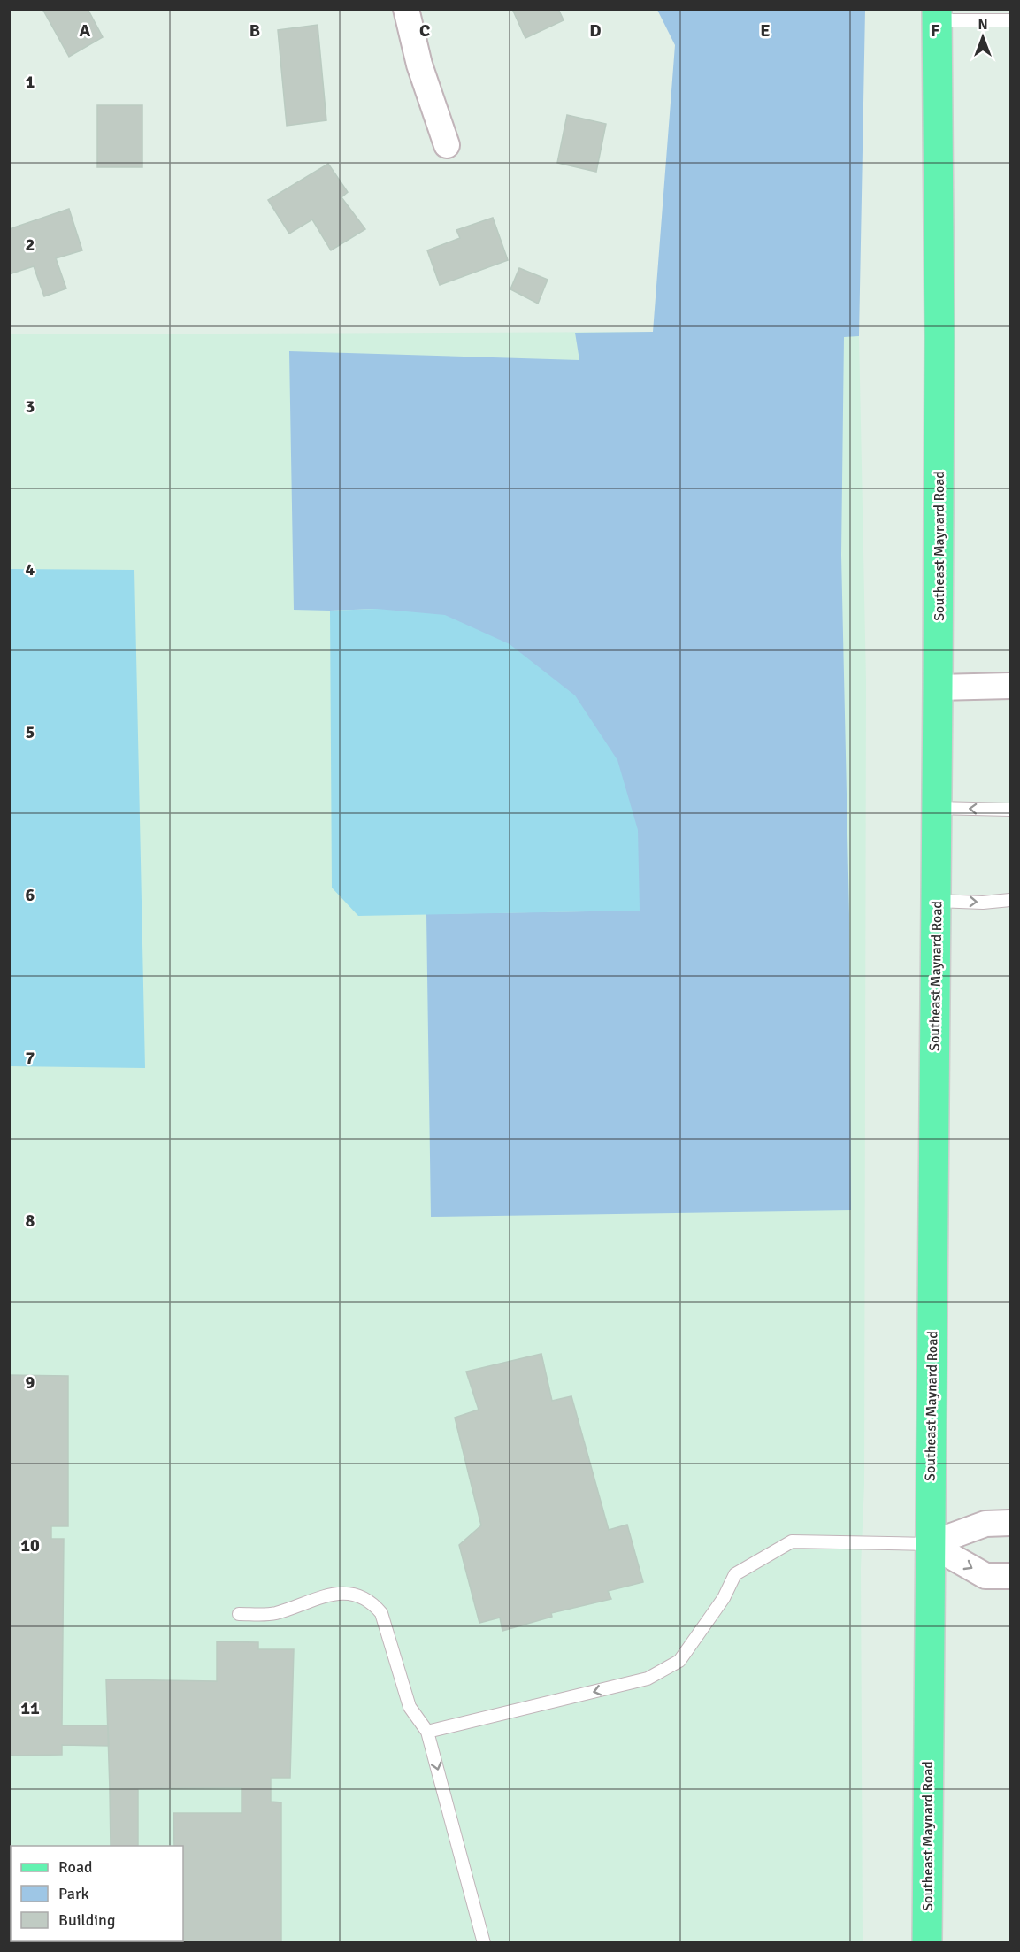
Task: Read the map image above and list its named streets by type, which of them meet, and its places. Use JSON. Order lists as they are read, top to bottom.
{
  "streets": {
    "main road": ["Southeast Maynard Road"]
  },
  "legend": ["Road", "Park", "Building"],
  "north": "top",
  "grid": {
    "columns": [
      "A",
      "B",
      "C",
      "D",
      "E",
      "F"
    ],
    "rows": [
      "1",
      "2",
      "3",
      "4",
      "5",
      "6",
      "7",
      "8",
      "9",
      "10",
      "11"
    ]
  }
}
